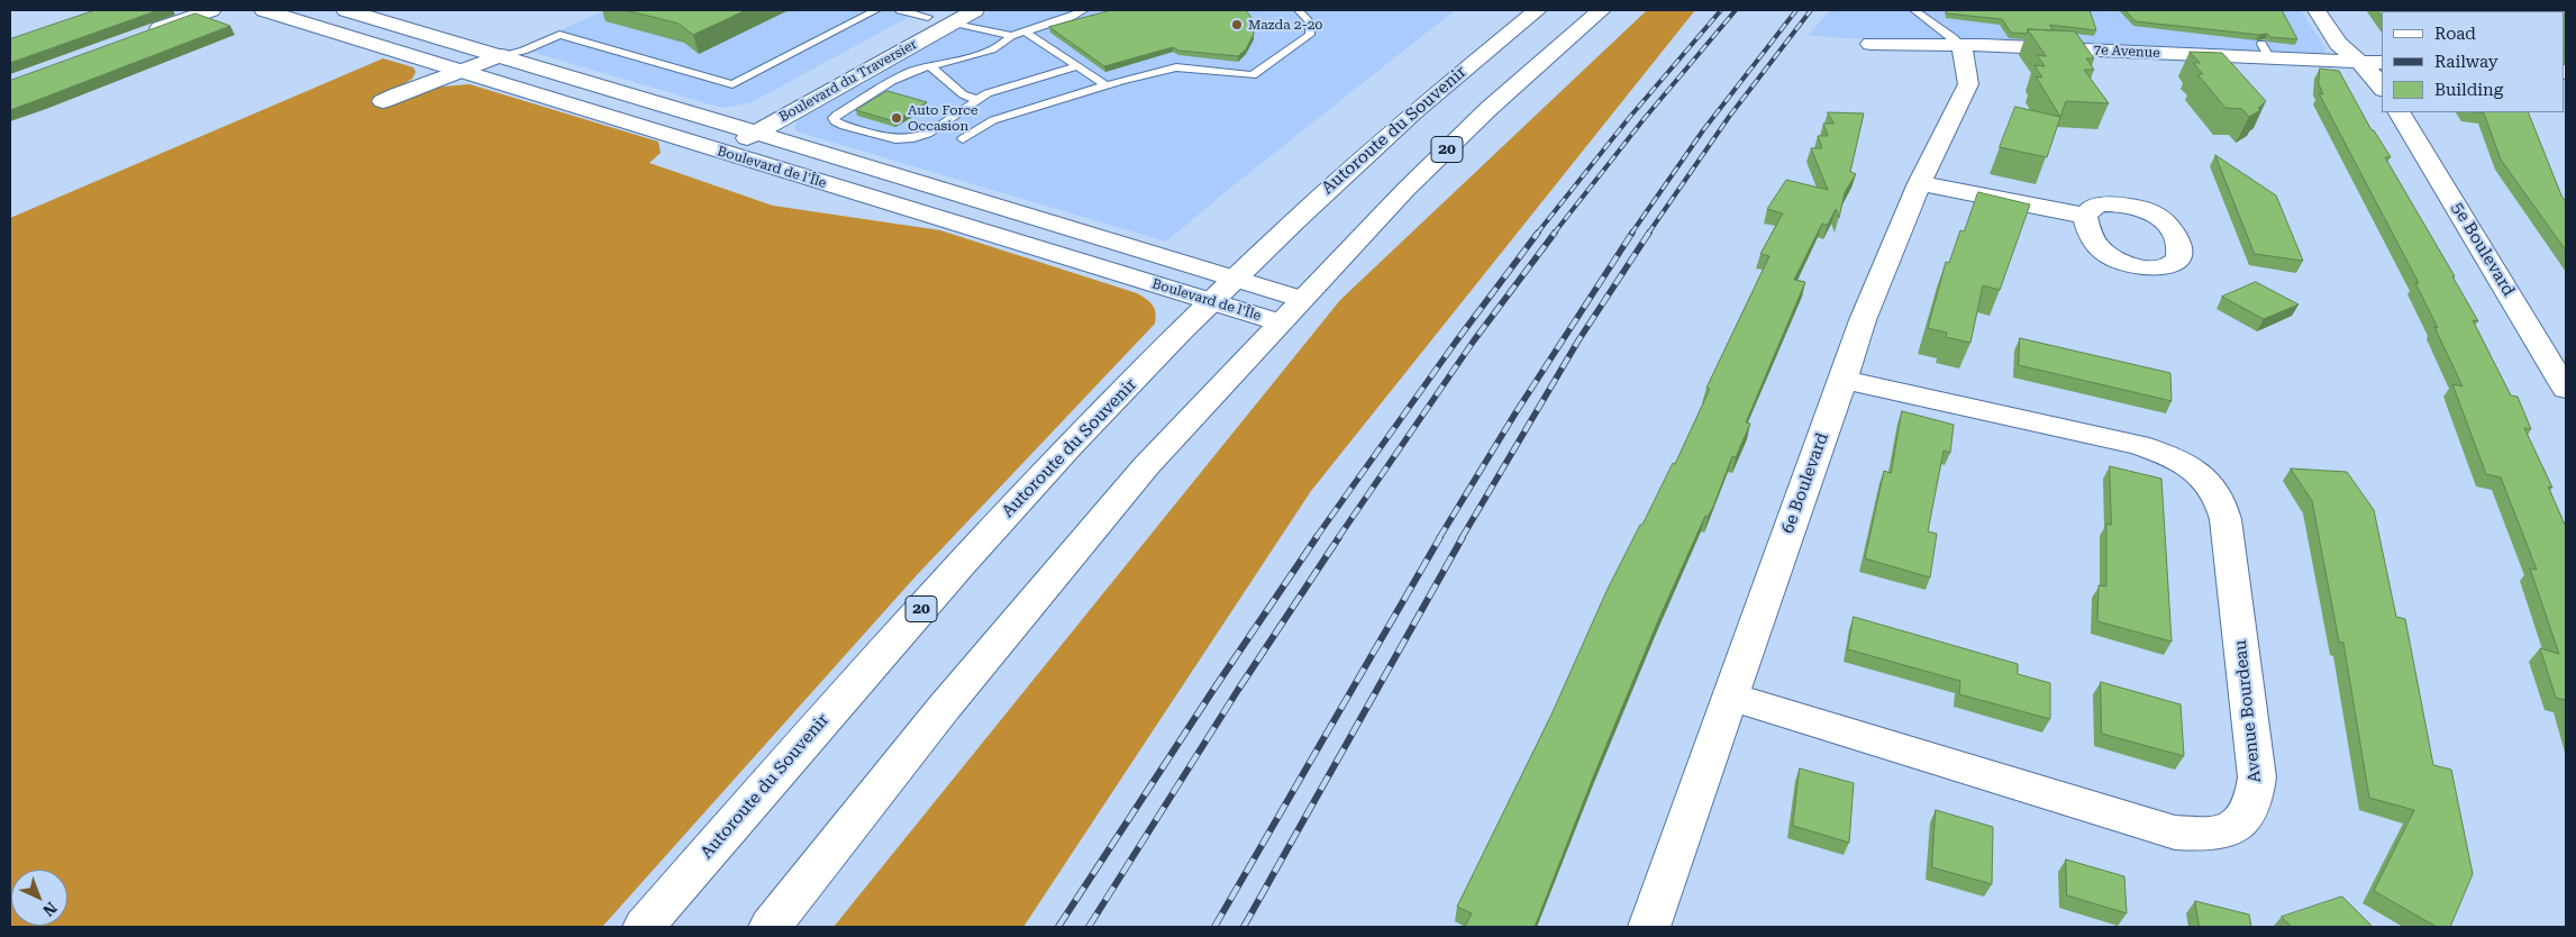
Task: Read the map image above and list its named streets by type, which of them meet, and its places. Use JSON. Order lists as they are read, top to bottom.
{
  "streets": {
    "main road": [
      "7e Avenue",
      "Boulevard du Traversier",
      "Autoroute du Souvenir",
      "20",
      "Boulevard de l'Île",
      "5e Boulevard",
      "6e Boulevard",
      "Avenue Bourdeau"
    ]
  },
  "crossings": [
    ["7e Avenue", "6e Boulevard"],
    ["Boulevard du Traversier", "Boulevard de l'Île"],
    ["Autoroute du Souvenir", "Boulevard de l'Île"],
    ["20", "Boulevard de l'Île"],
    ["6e Boulevard", "Avenue Bourdeau"]
  ],
  "places": ["Mazda 2-20", "Auto Force Occasion"],
  "legend": ["Road", "Railway", "Building"],
  "north": "bottom right"
}
